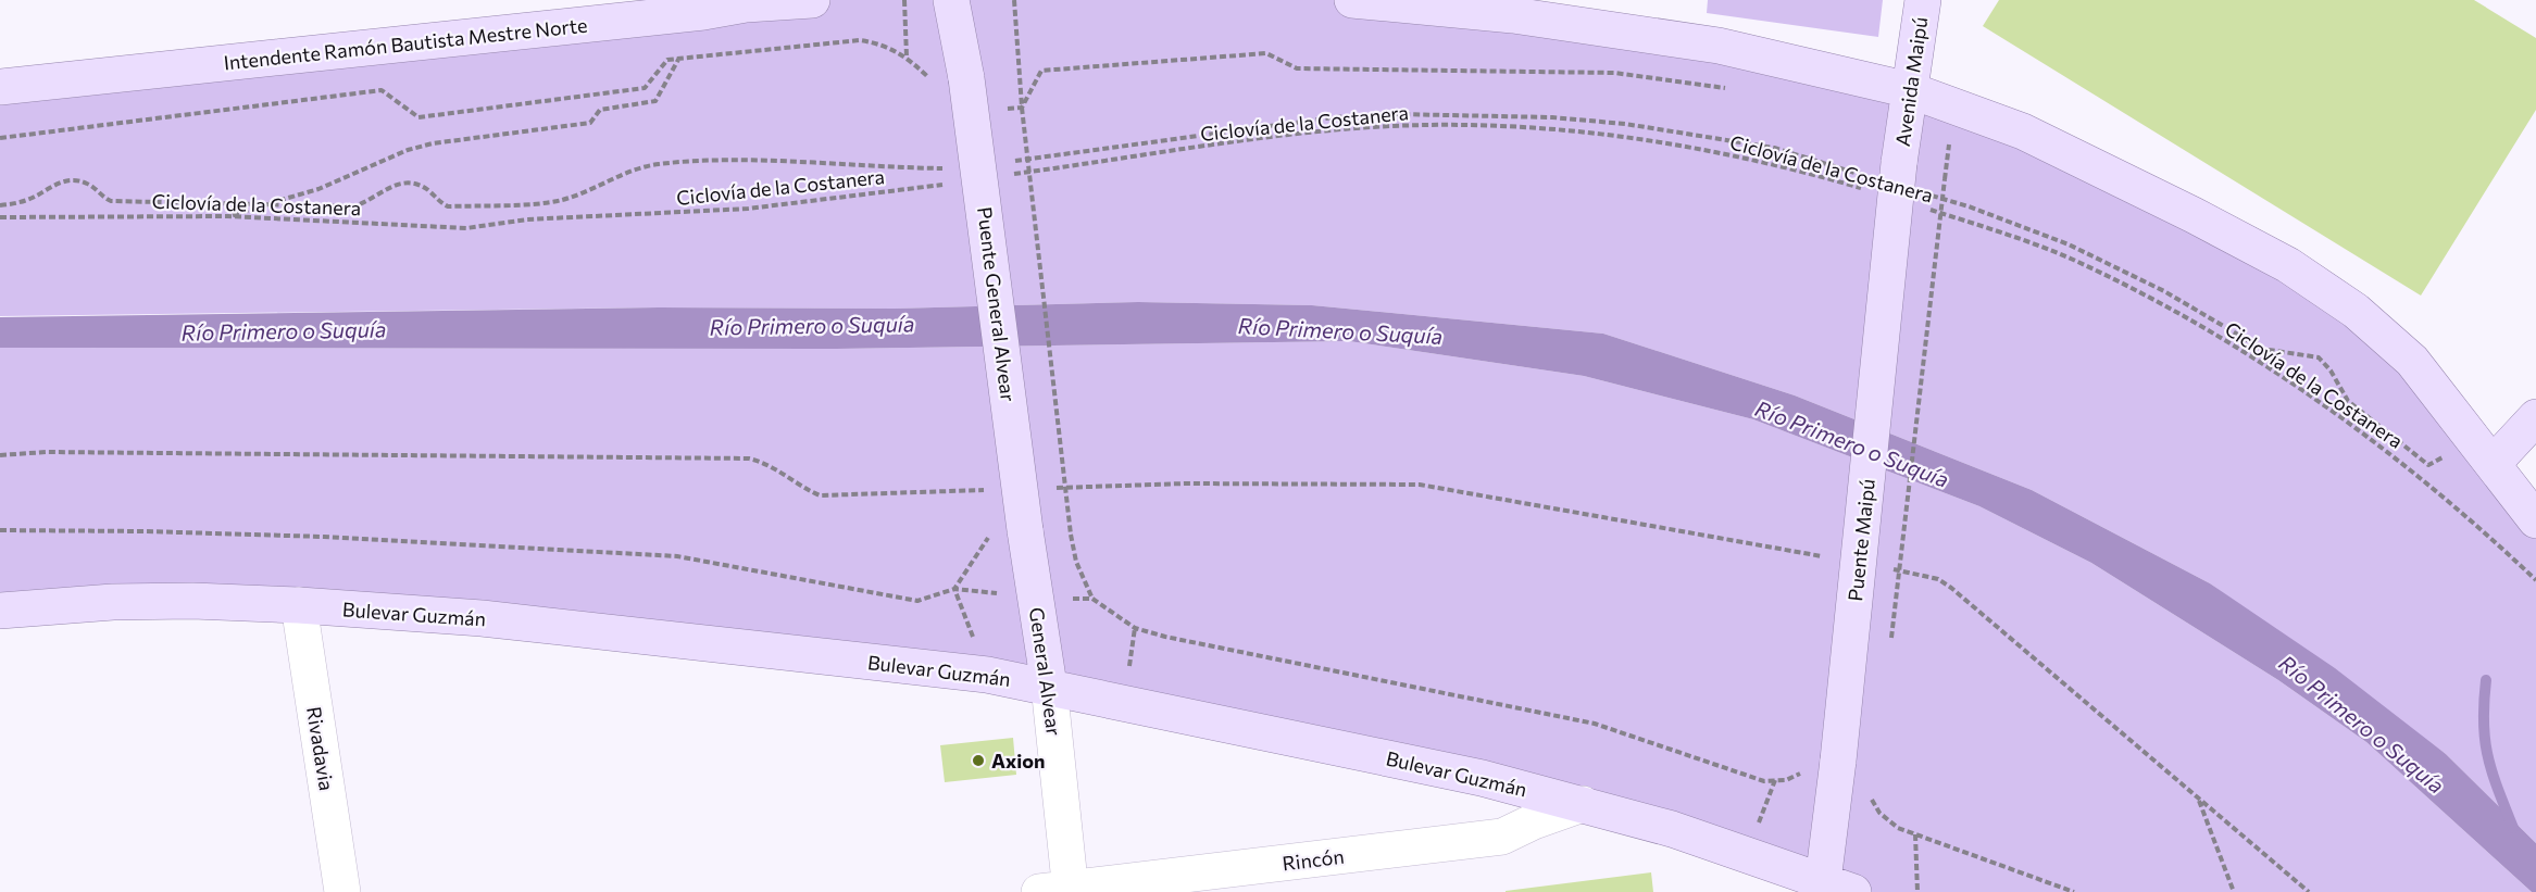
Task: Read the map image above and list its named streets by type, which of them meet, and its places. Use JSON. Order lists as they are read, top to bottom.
{
  "streets": {
    "main road": [
      "Intendente Ramón Bautista Mestre Norte",
      "Avenida Maipú",
      "Puente General Alvear",
      "Puente Maipú",
      "Bulevar Guzmán",
      "General Alvear"
    ],
    "street": ["Rivadavia", "Rincón"],
    "path": ["Ciclovía de la Costanera"]
  },
  "crossings": [
    ["Avenida Maipú", "Puente Maipú"],
    ["Puente General Alvear", "General Alvear"],
    ["Puente Maipú", "Bulevar Guzmán"],
    ["Bulevar Guzmán", "General Alvear"],
    ["Bulevar Guzmán", "Rivadavia"],
    ["Bulevar Guzmán", "Rincón"],
    ["General Alvear", "Rincón"]
  ],
  "water": ["Río Primero o Suquía"],
  "places": ["Axion"]
}
